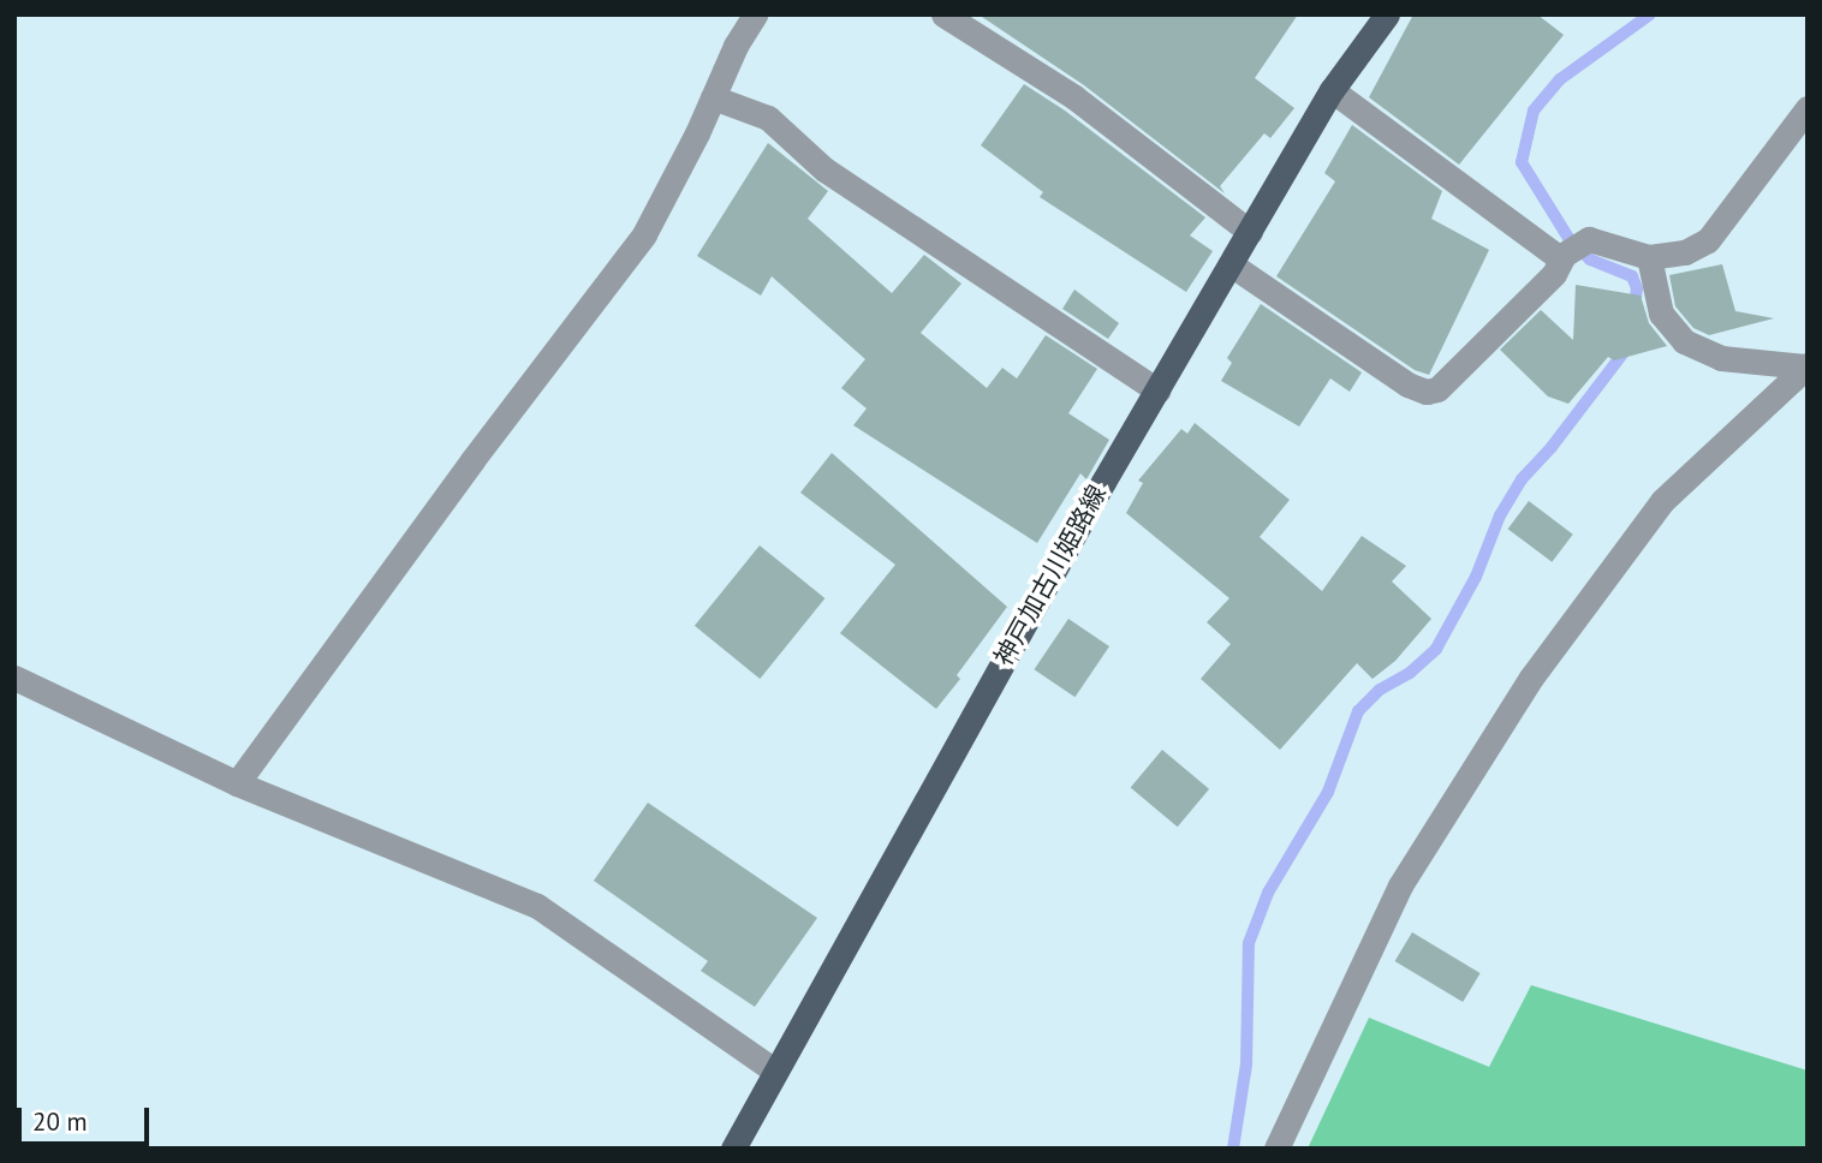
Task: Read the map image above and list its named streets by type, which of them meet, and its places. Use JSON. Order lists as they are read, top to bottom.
{
  "streets": {
    "main road": ["神戸加古川姫路線"]
  },
  "scale_bar": "20 m"
}
